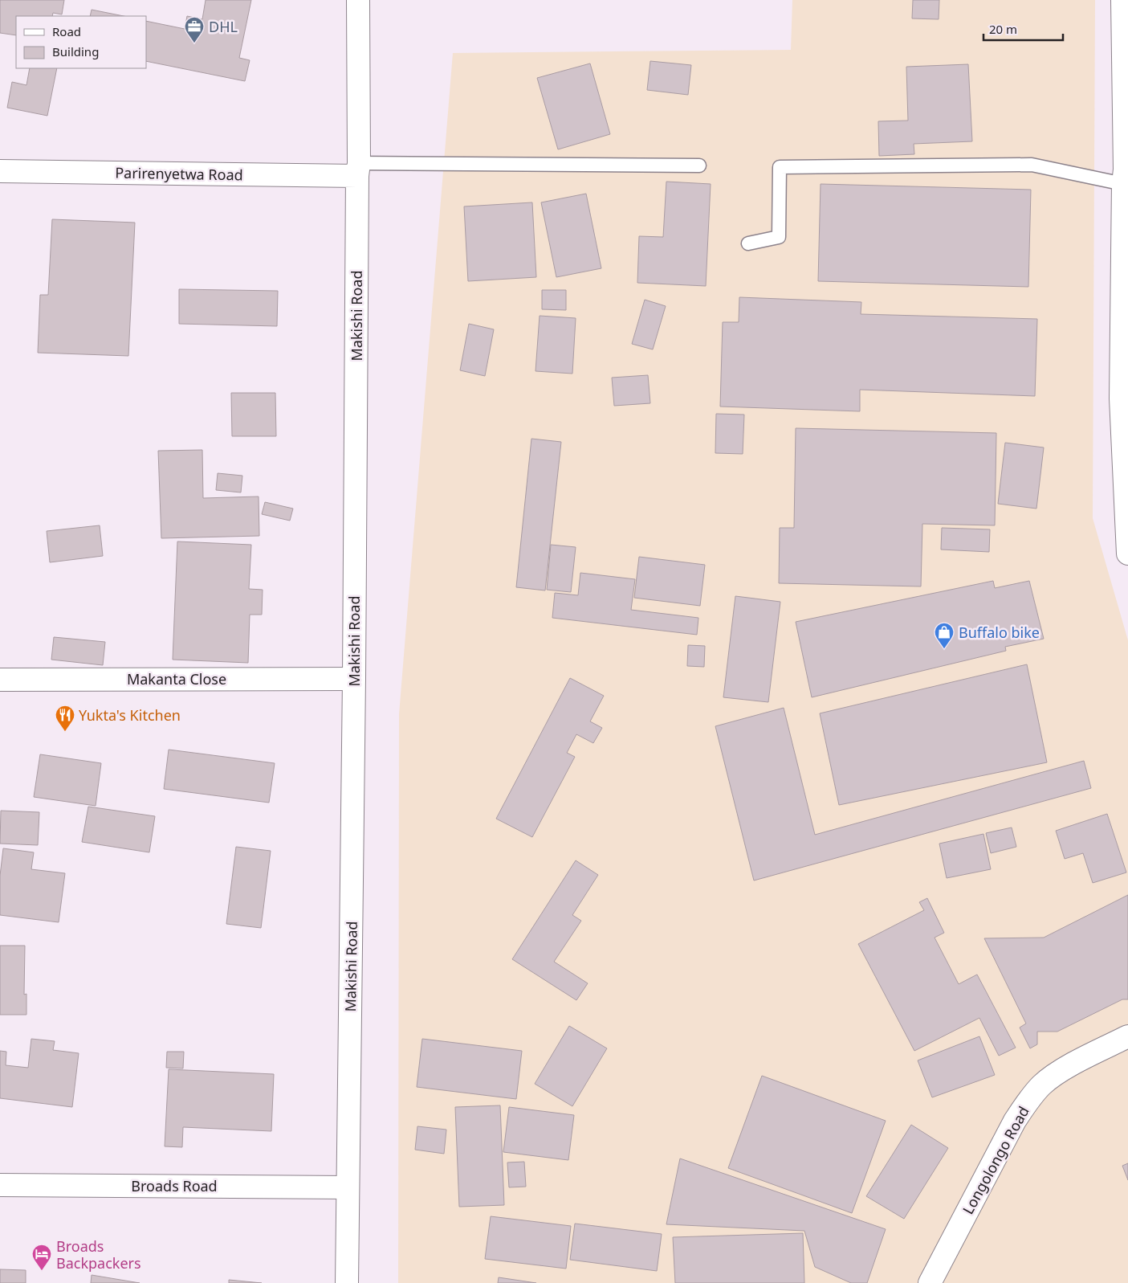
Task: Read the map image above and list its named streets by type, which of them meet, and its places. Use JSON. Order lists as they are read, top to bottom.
{
  "streets": {
    "main road": [
      "Parirenyetwa Road",
      "Makishi Road",
      "Makanta Close",
      "Longolongo Road",
      "Broads Road"
    ]
  },
  "crossings": [
    ["Parirenyetwa Road", "Makishi Road"],
    ["Makishi Road", "Makanta Close"],
    ["Makishi Road", "Broads Road"]
  ],
  "places": {
    "office": ["DHL"],
    "shop": ["Buffalo bike"],
    "restaurant": ["Yukta's Kitchen"],
    "hotel": ["Broads Backpackers"]
  },
  "legend": ["Road", "Building"],
  "scale_bar": "20 m"
}
